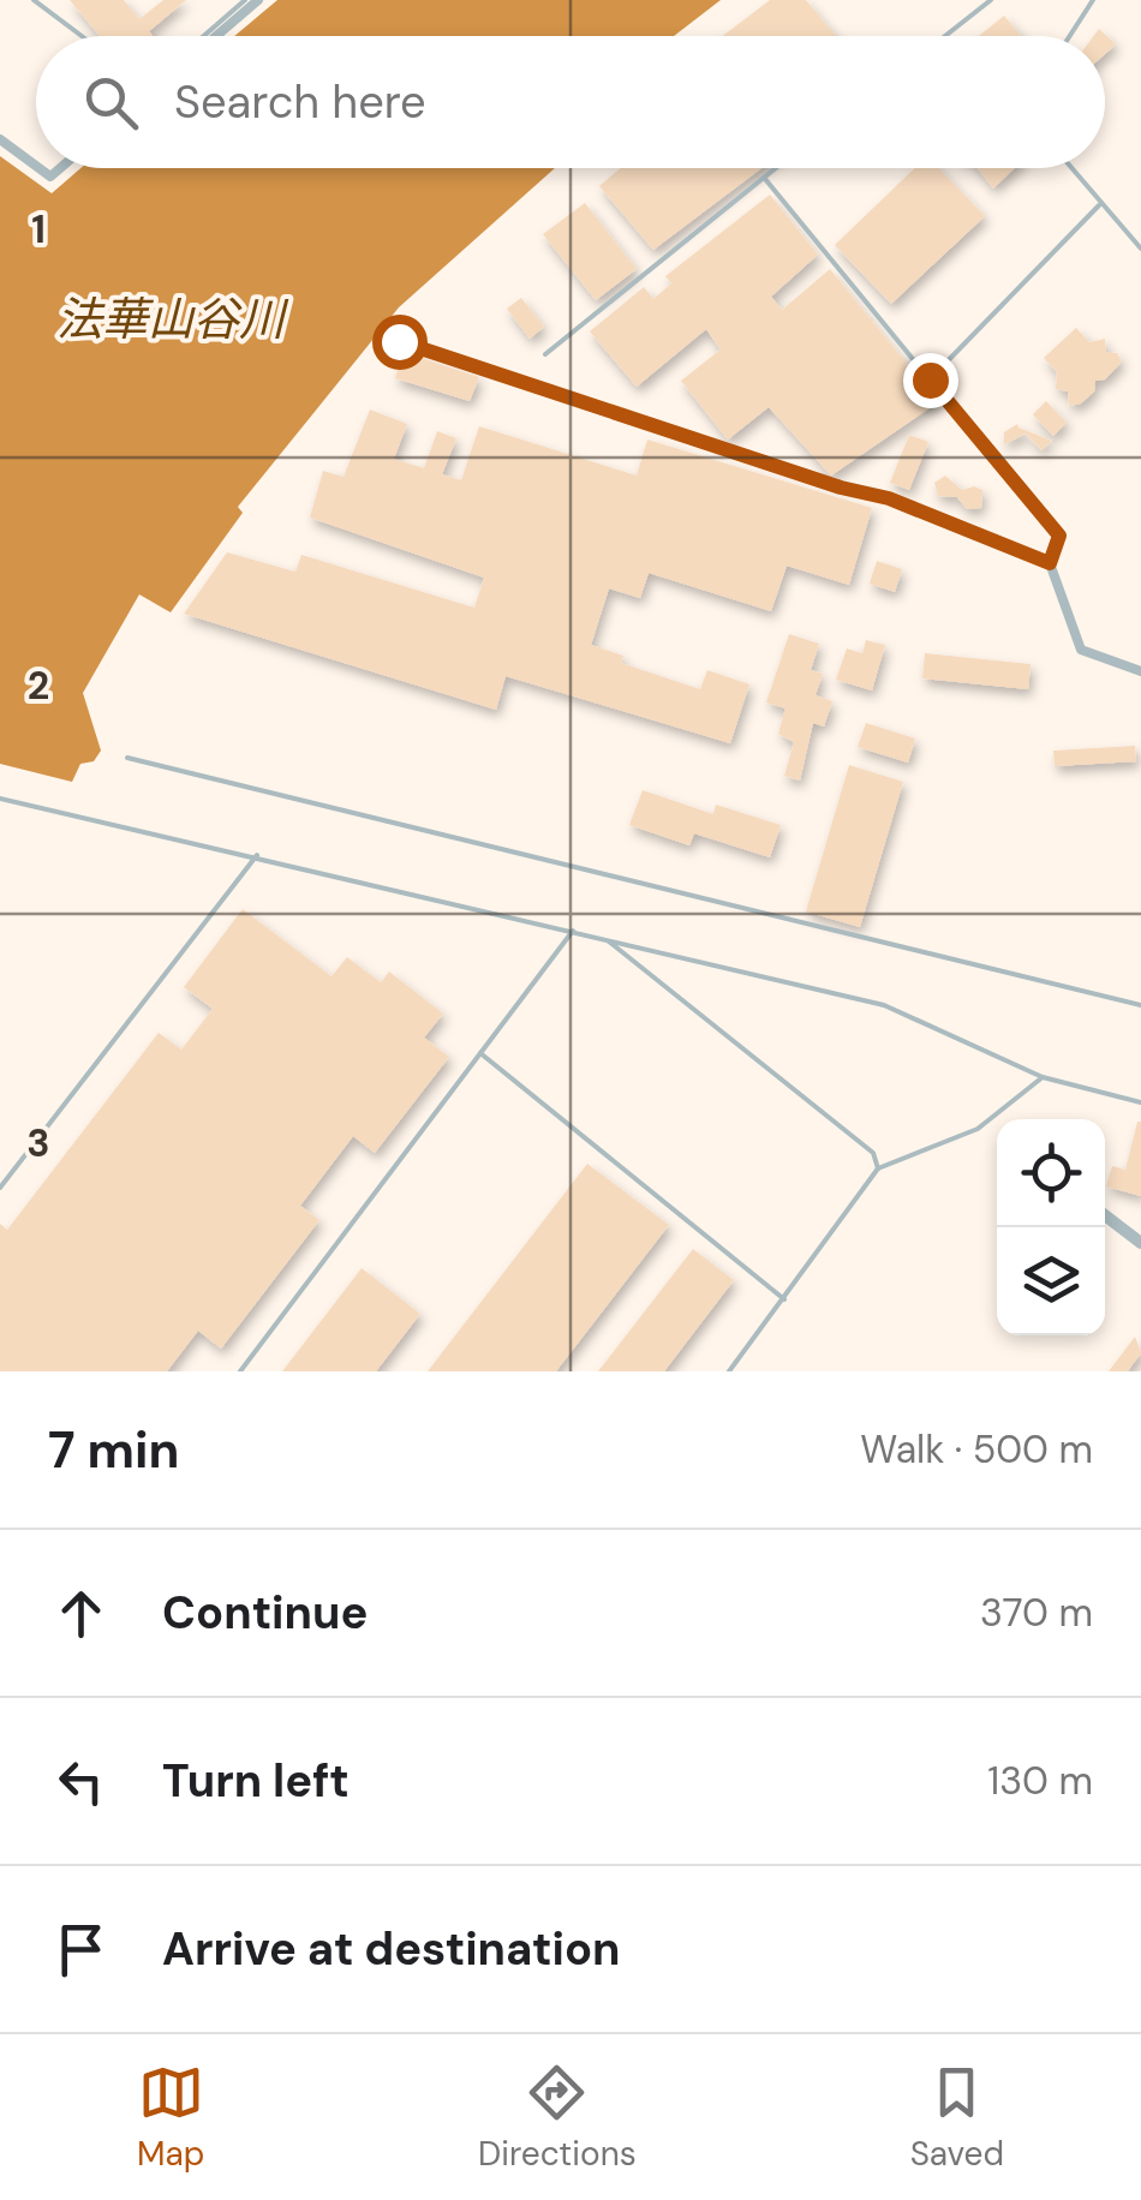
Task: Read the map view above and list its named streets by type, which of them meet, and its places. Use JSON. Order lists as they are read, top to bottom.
{
  "water": ["法華山谷川"],
  "page": {
    "search": "Search here",
    "heading": ["7 min", "Walk · 500 m"],
    "list": [
      ["Continue", "370 m"],
      ["Turn left", "130 m"],
      "Arrive at destination"
    ],
    "nav": ["Map", "Directions", "Saved"]
  },
  "grid": {
    "rows": ["1", "2", "3"]
  }
}
